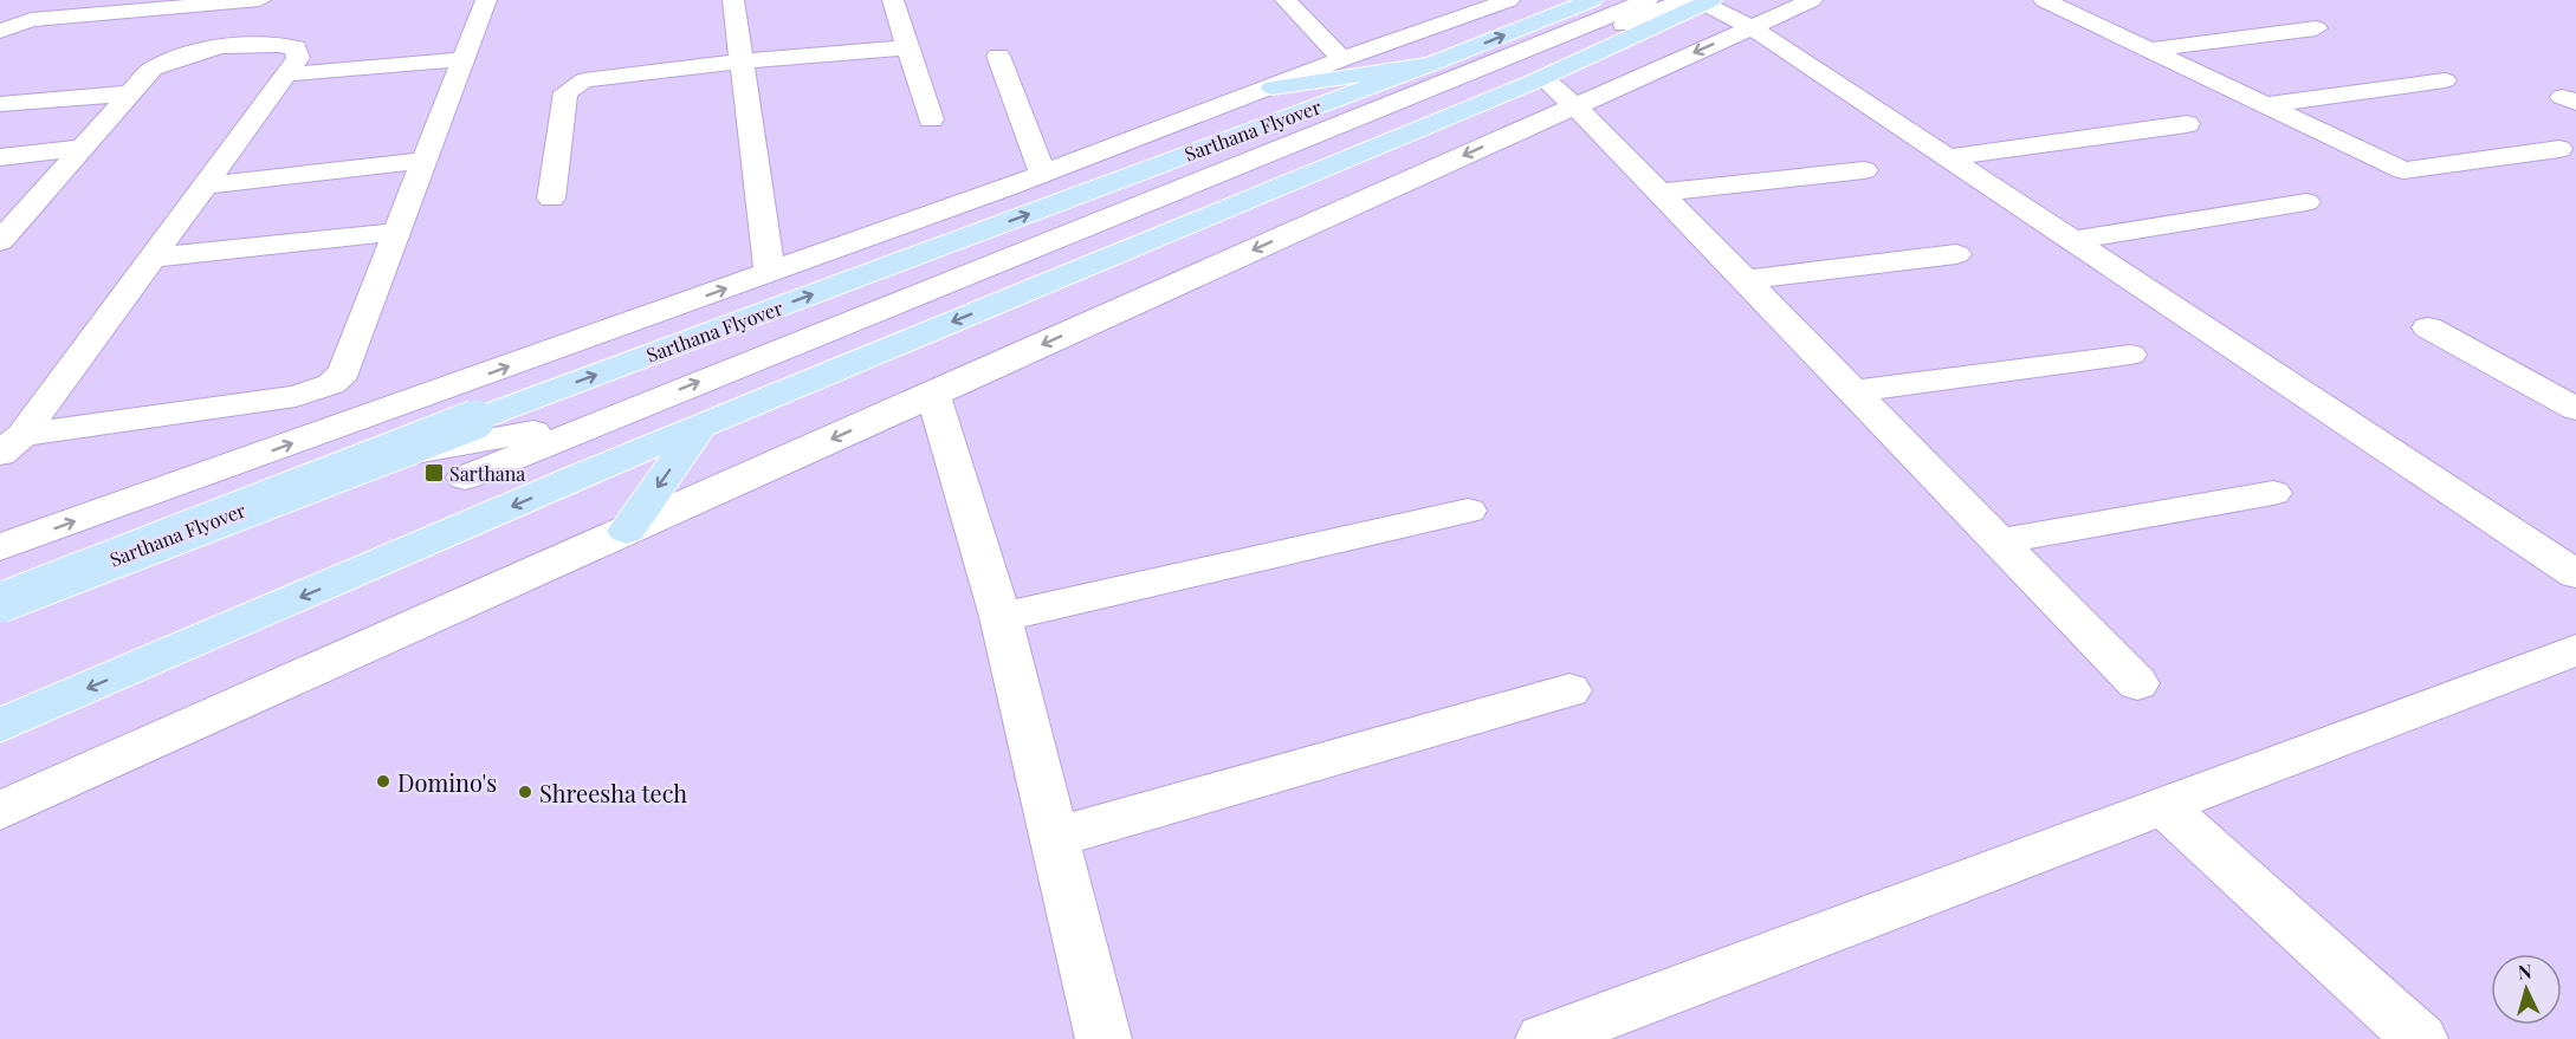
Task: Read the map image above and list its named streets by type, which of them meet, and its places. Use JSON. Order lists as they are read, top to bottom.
{
  "streets": {
    "main road": ["Sarthana Flyover"]
  },
  "places": {
    "transit": ["Sarthana"],
    "other": ["Domino's", "Shreesha tech"]
  },
  "north": "top"
}
